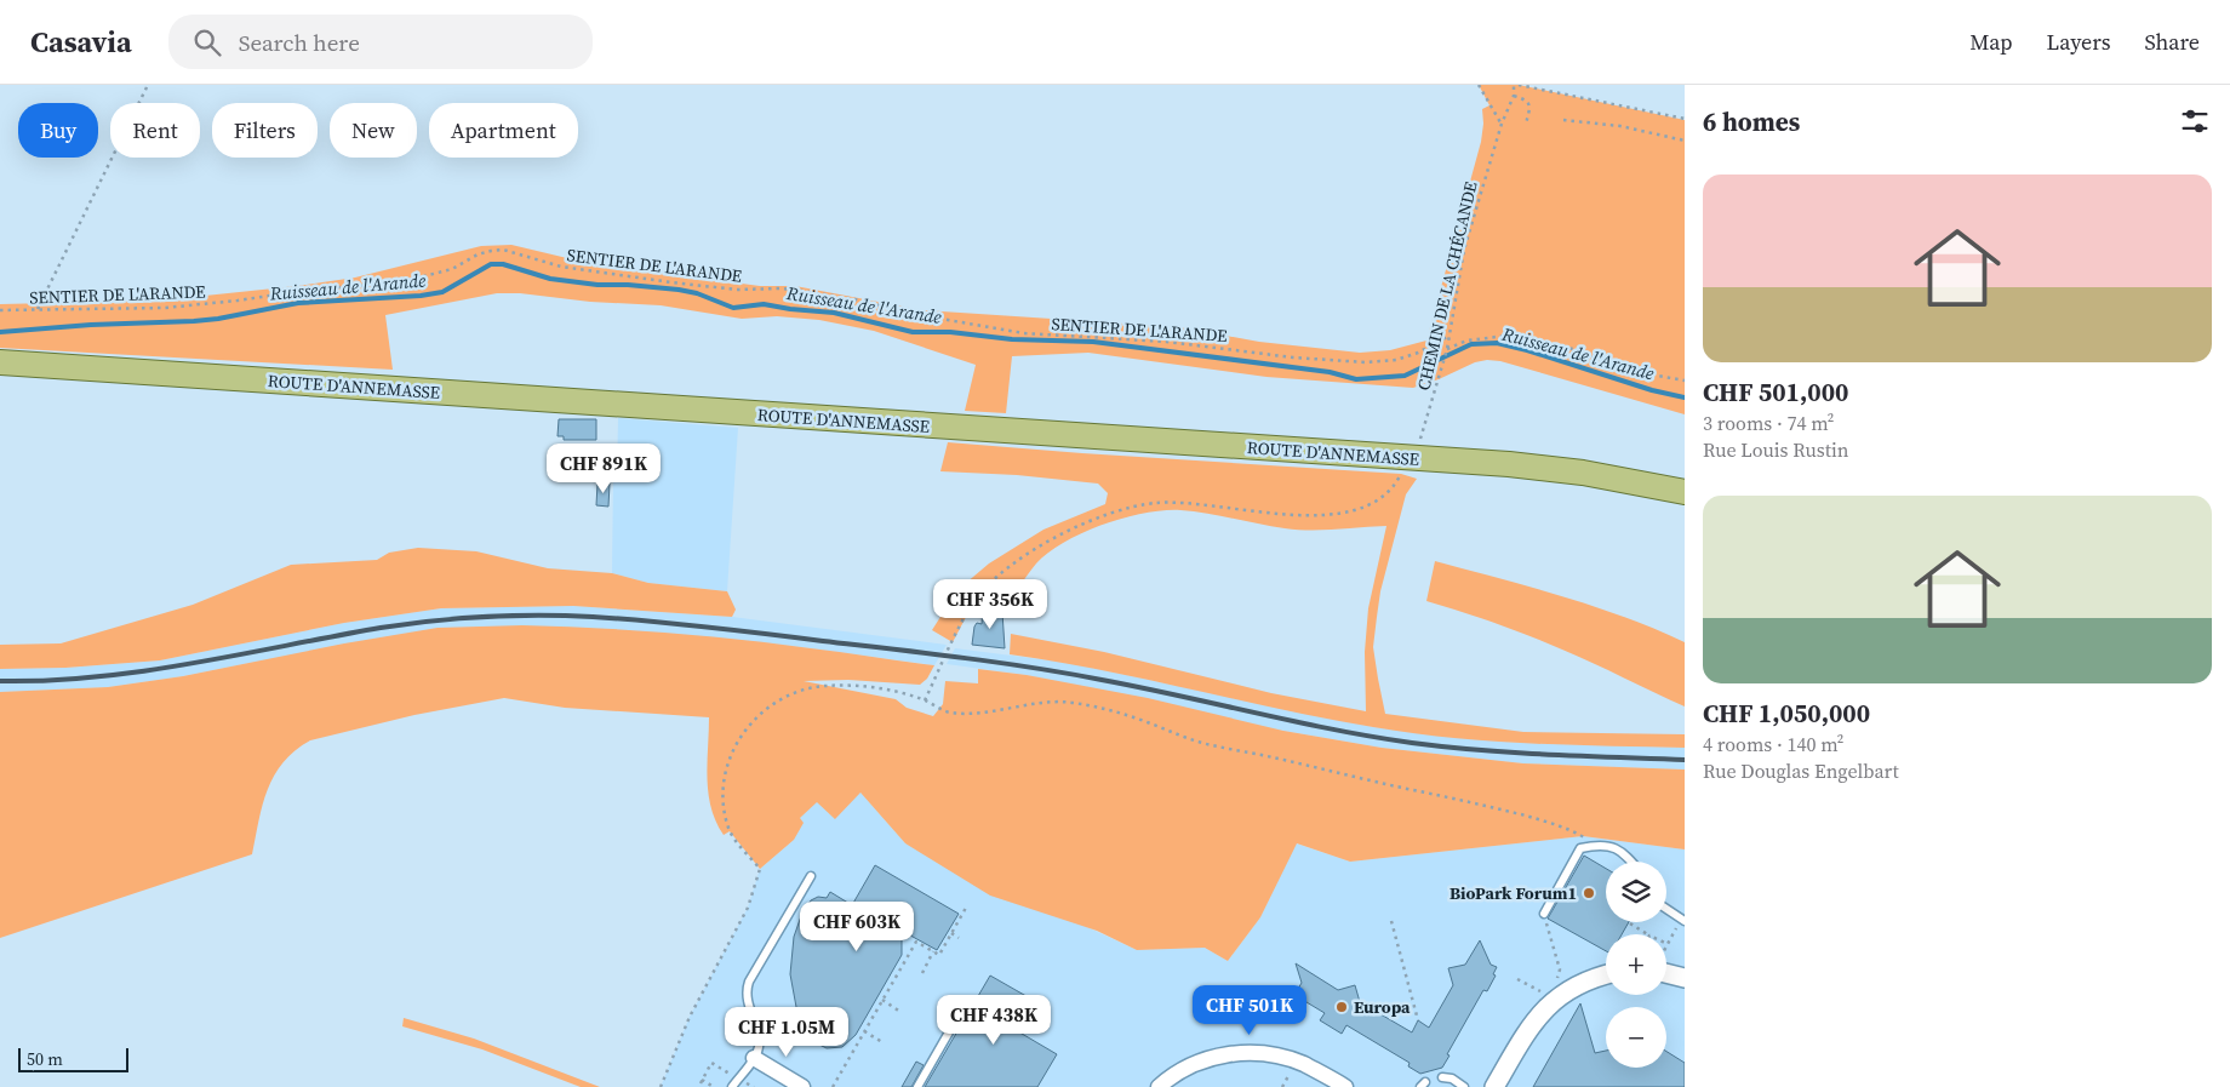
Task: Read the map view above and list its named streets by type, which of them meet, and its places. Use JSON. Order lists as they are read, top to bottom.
{
  "streets": {
    "main road": ["ROUTE D'ANNEMASSE"],
    "path": ["SENTIER DE L'ARANDE", "CHEMIN DE LA CHÉCANDE"]
  },
  "crossings": [
    ["SENTIER DE L'ARANDE", "CHEMIN DE LA CHÉCANDE"],
    ["CHEMIN DE LA CHÉCANDE", "ROUTE D'ANNEMASSE"]
  ],
  "water": ["Ruisseau de l'Arande"],
  "places": ["BioPark Forum1", "Europa"],
  "scale_bar": "50 m",
  "page": {
    "header": "Casavia",
    "search": "Search here",
    "nav": ["Map", "Layers", "Share"],
    "heading": "6 homes",
    "chip": [
      "Buy",
      "Rent",
      "Filters",
      "New",
      "Apartment"
    ],
    "list": [
      {
        "name": "CHF 501,000",
        "note": "3 rooms · 74 m² · Rue Louis Rustin"
      },
      {
        "name": "CHF 1,050,000",
        "note": "4 rooms · 140 m² · Rue Douglas Engelbart"
      }
    ],
    "price": [
      "CHF 891K",
      "CHF 356K",
      "CHF 603K",
      "CHF 501K",
      "CHF 438K",
      "CHF 1.05M"
    ],
    "map_buttons": ["+", "−"],
    "scale": "50 m"
  }
}
